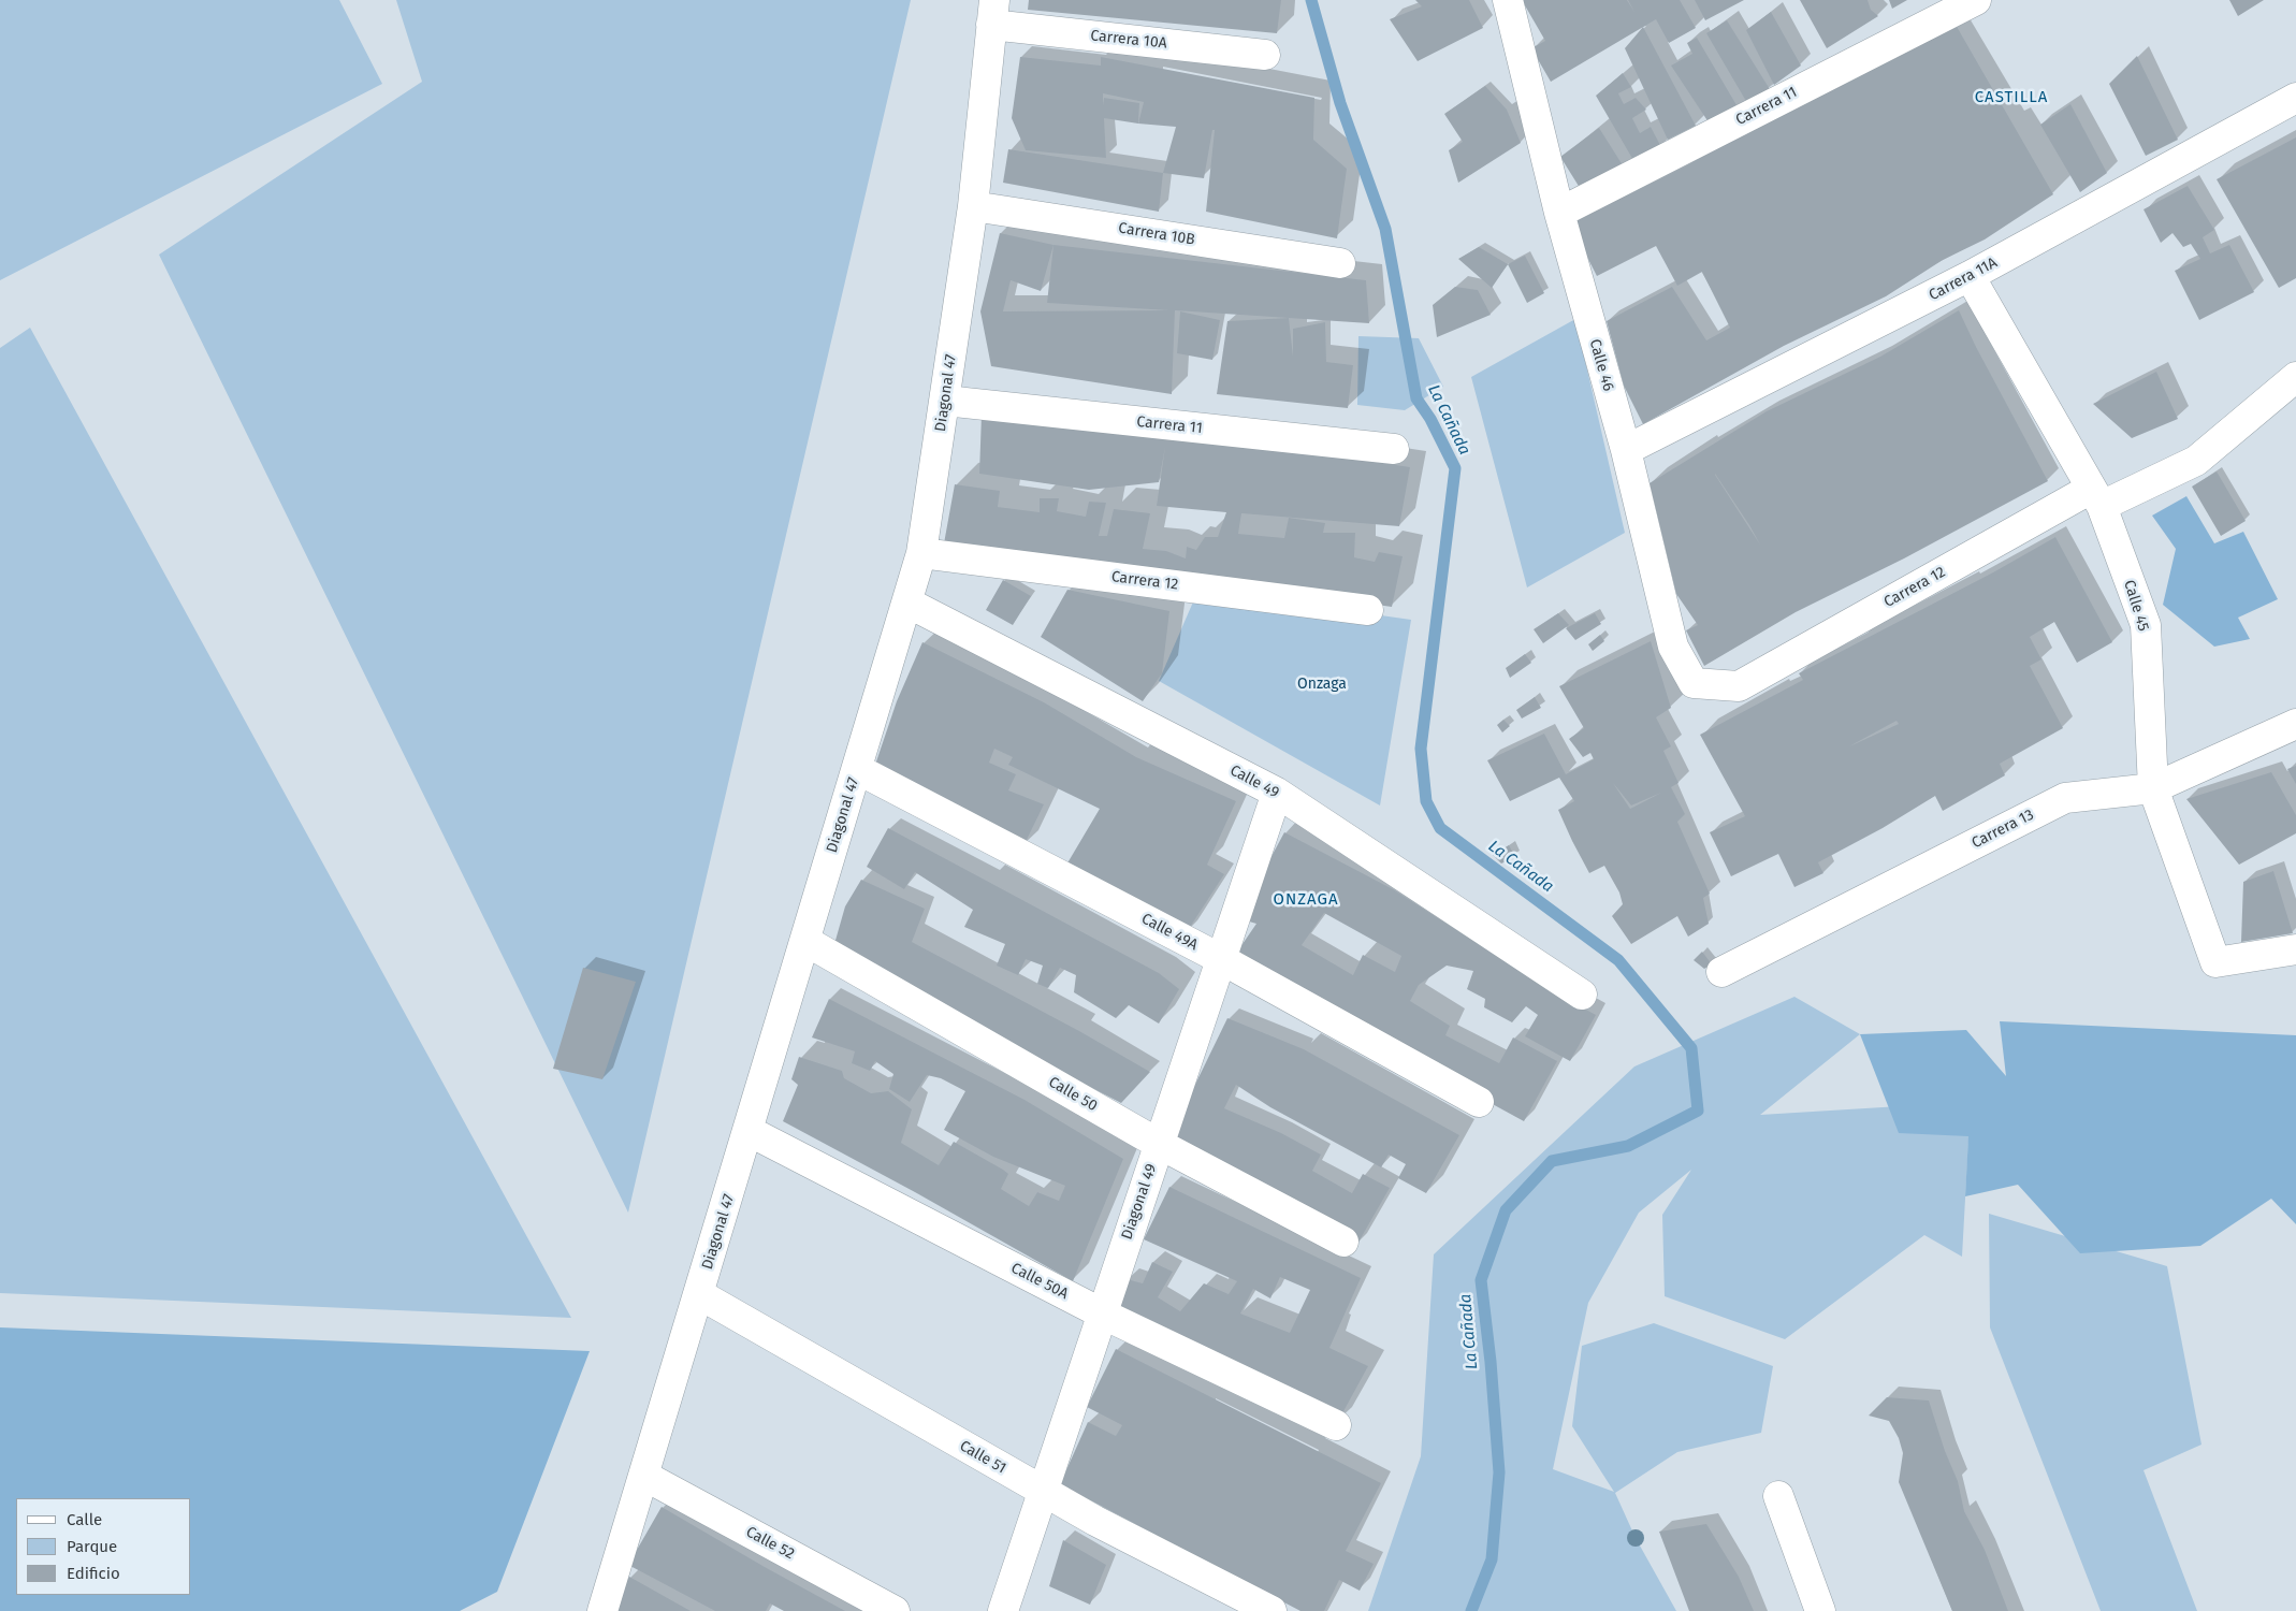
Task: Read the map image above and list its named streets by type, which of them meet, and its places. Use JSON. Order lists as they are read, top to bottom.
{
  "streets": {
    "street": [
      "Carrera 10A",
      "Carrera 11",
      "Carrera 10B",
      "Carrera 11A",
      "Calle 46",
      "Diagonal 47",
      "Carrera 12",
      "Calle 45",
      "Calle 49",
      "Carrera 13",
      "Calle 49A",
      "Calle 50",
      "Diagonal 49",
      "Calle 50A",
      "Calle 51",
      "Calle 52"
    ]
  },
  "crossings": [
    ["Carrera 10A", "Diagonal 47"],
    ["Carrera 11", "Calle 46"],
    ["Carrera 11", "Diagonal 47"],
    ["Carrera 10B", "Diagonal 47"],
    ["Carrera 11A", "Calle 46"],
    ["Carrera 11A", "Calle 45"],
    ["Calle 46", "Carrera 12"],
    ["Diagonal 47", "Carrera 12"],
    ["Diagonal 47", "Calle 49"],
    ["Diagonal 47", "Calle 49A"],
    ["Diagonal 47", "Calle 50"],
    ["Diagonal 47", "Calle 50A"],
    ["Diagonal 47", "Calle 51"],
    ["Diagonal 47", "Calle 52"],
    ["Carrera 12", "Calle 45"],
    ["Calle 45", "Carrera 13"],
    ["Calle 49", "Diagonal 49"],
    ["Calle 49A", "Diagonal 49"],
    ["Calle 50", "Diagonal 49"],
    ["Diagonal 49", "Calle 50A"],
    ["Diagonal 49", "Calle 51"]
  ],
  "districts": ["CASTILLA", "ONZAGA"],
  "water": ["La Cañada"],
  "parks": ["Onzaga"],
  "legend": ["Calle", "Parque", "Edificio"]
}
